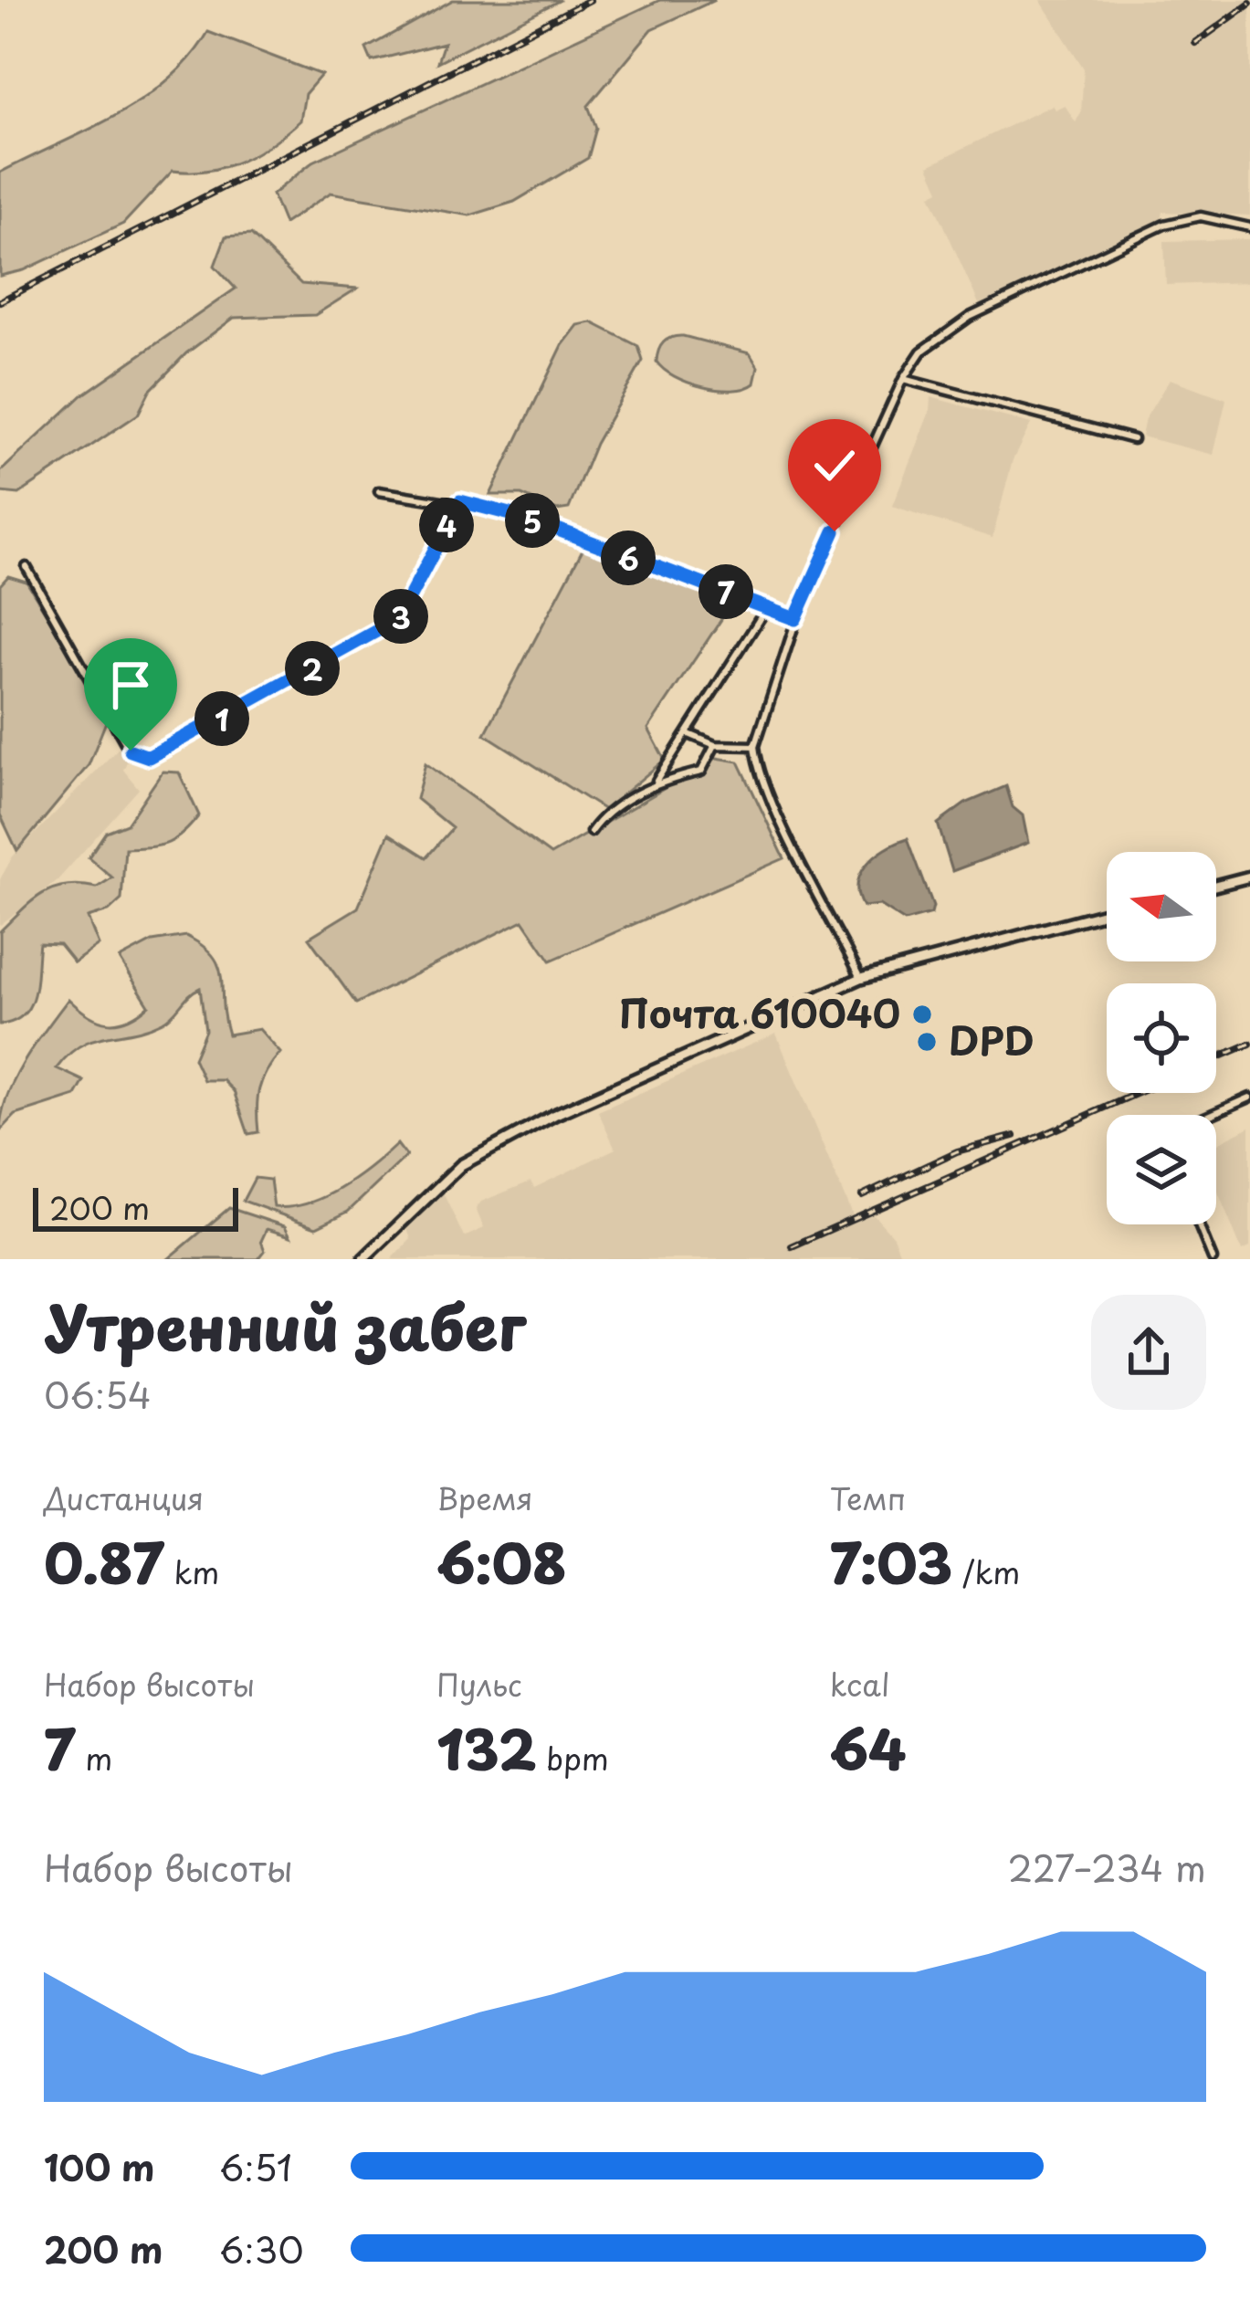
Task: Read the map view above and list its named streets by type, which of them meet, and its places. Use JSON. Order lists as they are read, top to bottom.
{
  "places": ["Почта 610040", "DPD"],
  "scale_bar": "200 m",
  "north": "left",
  "page": {
    "pins": [
      "5",
      "4",
      "6",
      "7",
      "3",
      "2",
      "1"
    ],
    "scale": "200 m",
    "heading": ["Утренний забег", "06:54"],
    "stats": [
      ["Дистанция", "0.87 km"],
      ["Время", "6:08"],
      ["Темп", "7:03 /km"],
      ["Набор высоты", "7 m"],
      ["Пульс", "132 bpm"],
      ["kcal", "64"]
    ],
    "chart": ["Набор высоты", "227–234 m"],
    "list": [
      {
        "name": "100 m",
        "note": "6:51"
      },
      {
        "name": "200 m",
        "note": "6:30"
      }
    ]
  }
}
